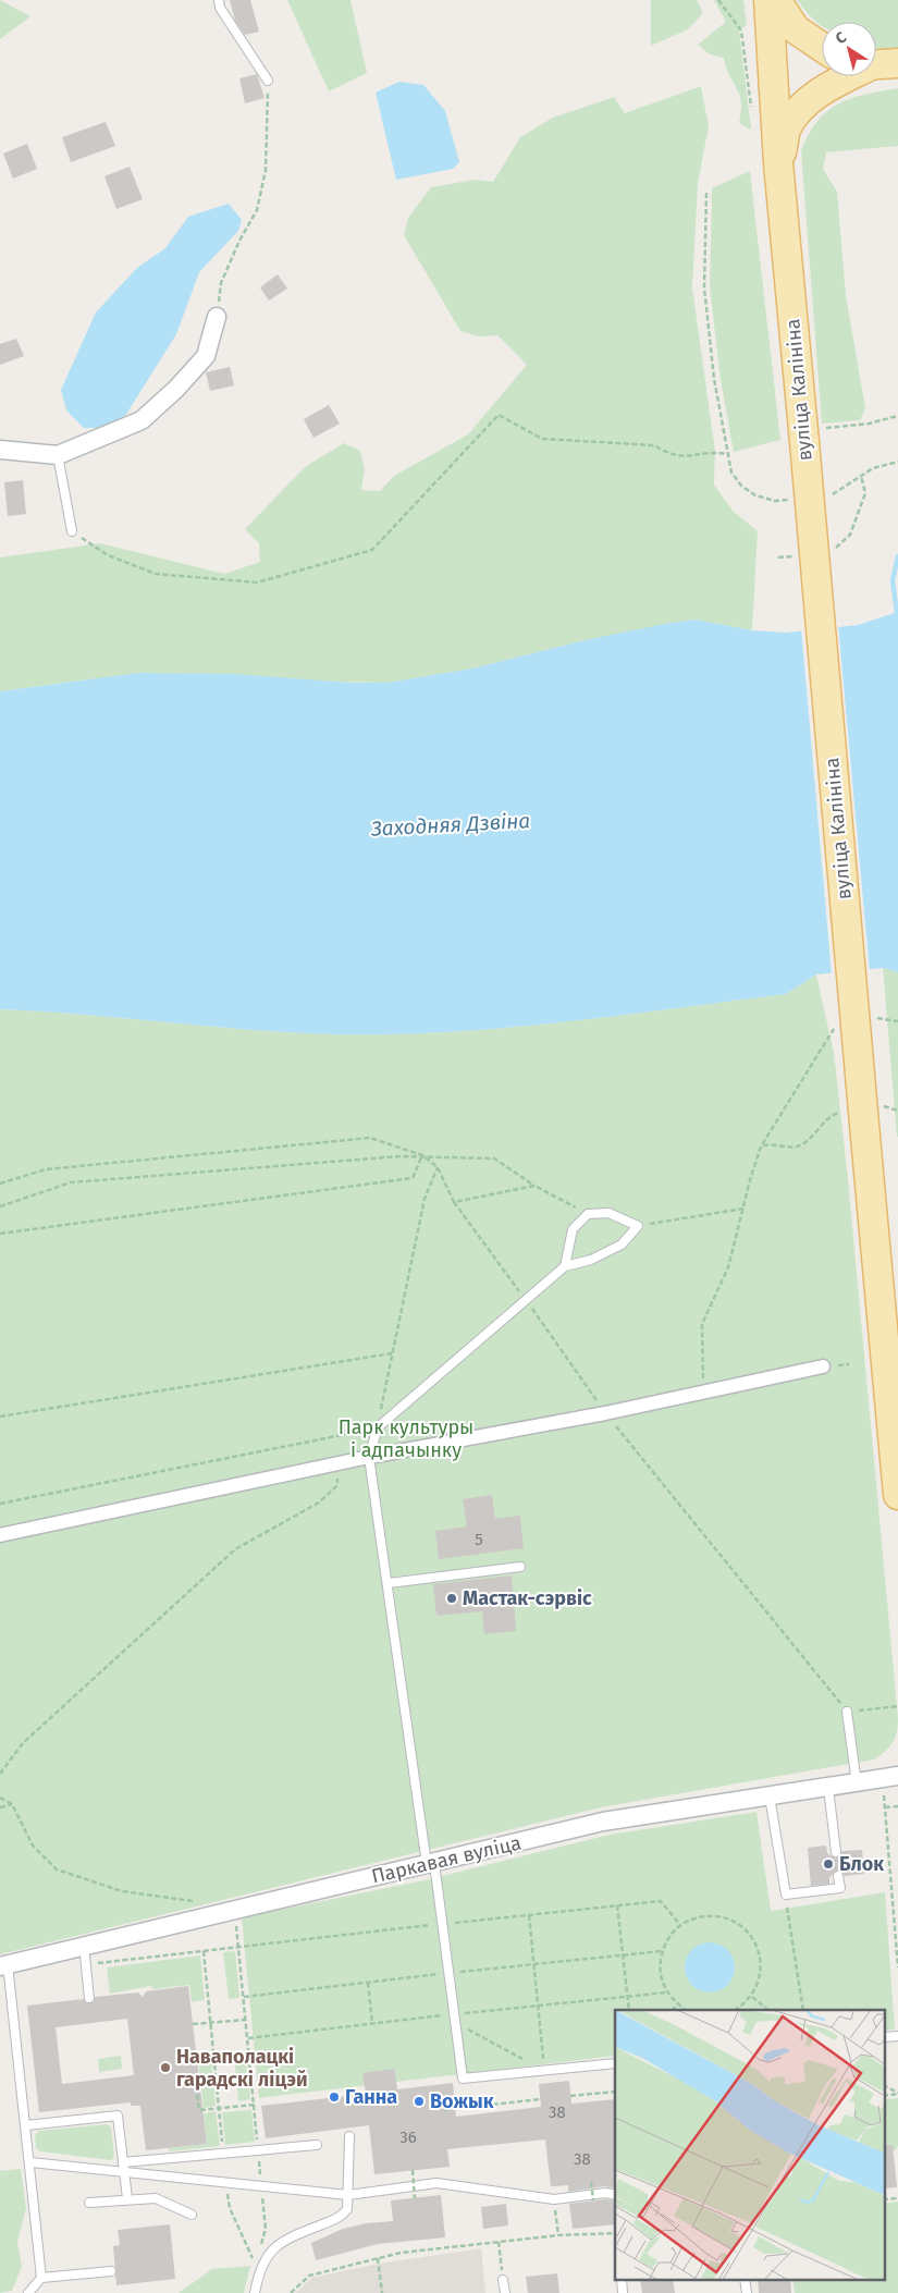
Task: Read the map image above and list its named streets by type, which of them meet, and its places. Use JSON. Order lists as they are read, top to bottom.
{
  "streets": {
    "main road": ["вуліца Калініна"],
    "street": ["Паркавая вуліца"]
  },
  "water": ["Заходняя Дзвіна"],
  "parks": ["Парк культуры і адпачынку"],
  "places": [
    "Мастак-сэрвіс",
    "Блок",
    "Наваполацкі гарадскі ліцэй",
    "Ганна",
    "Вожык"
  ],
  "house_numbers": [
    "5",
    "38",
    "36",
    "38"
  ],
  "north": "top left"
}
